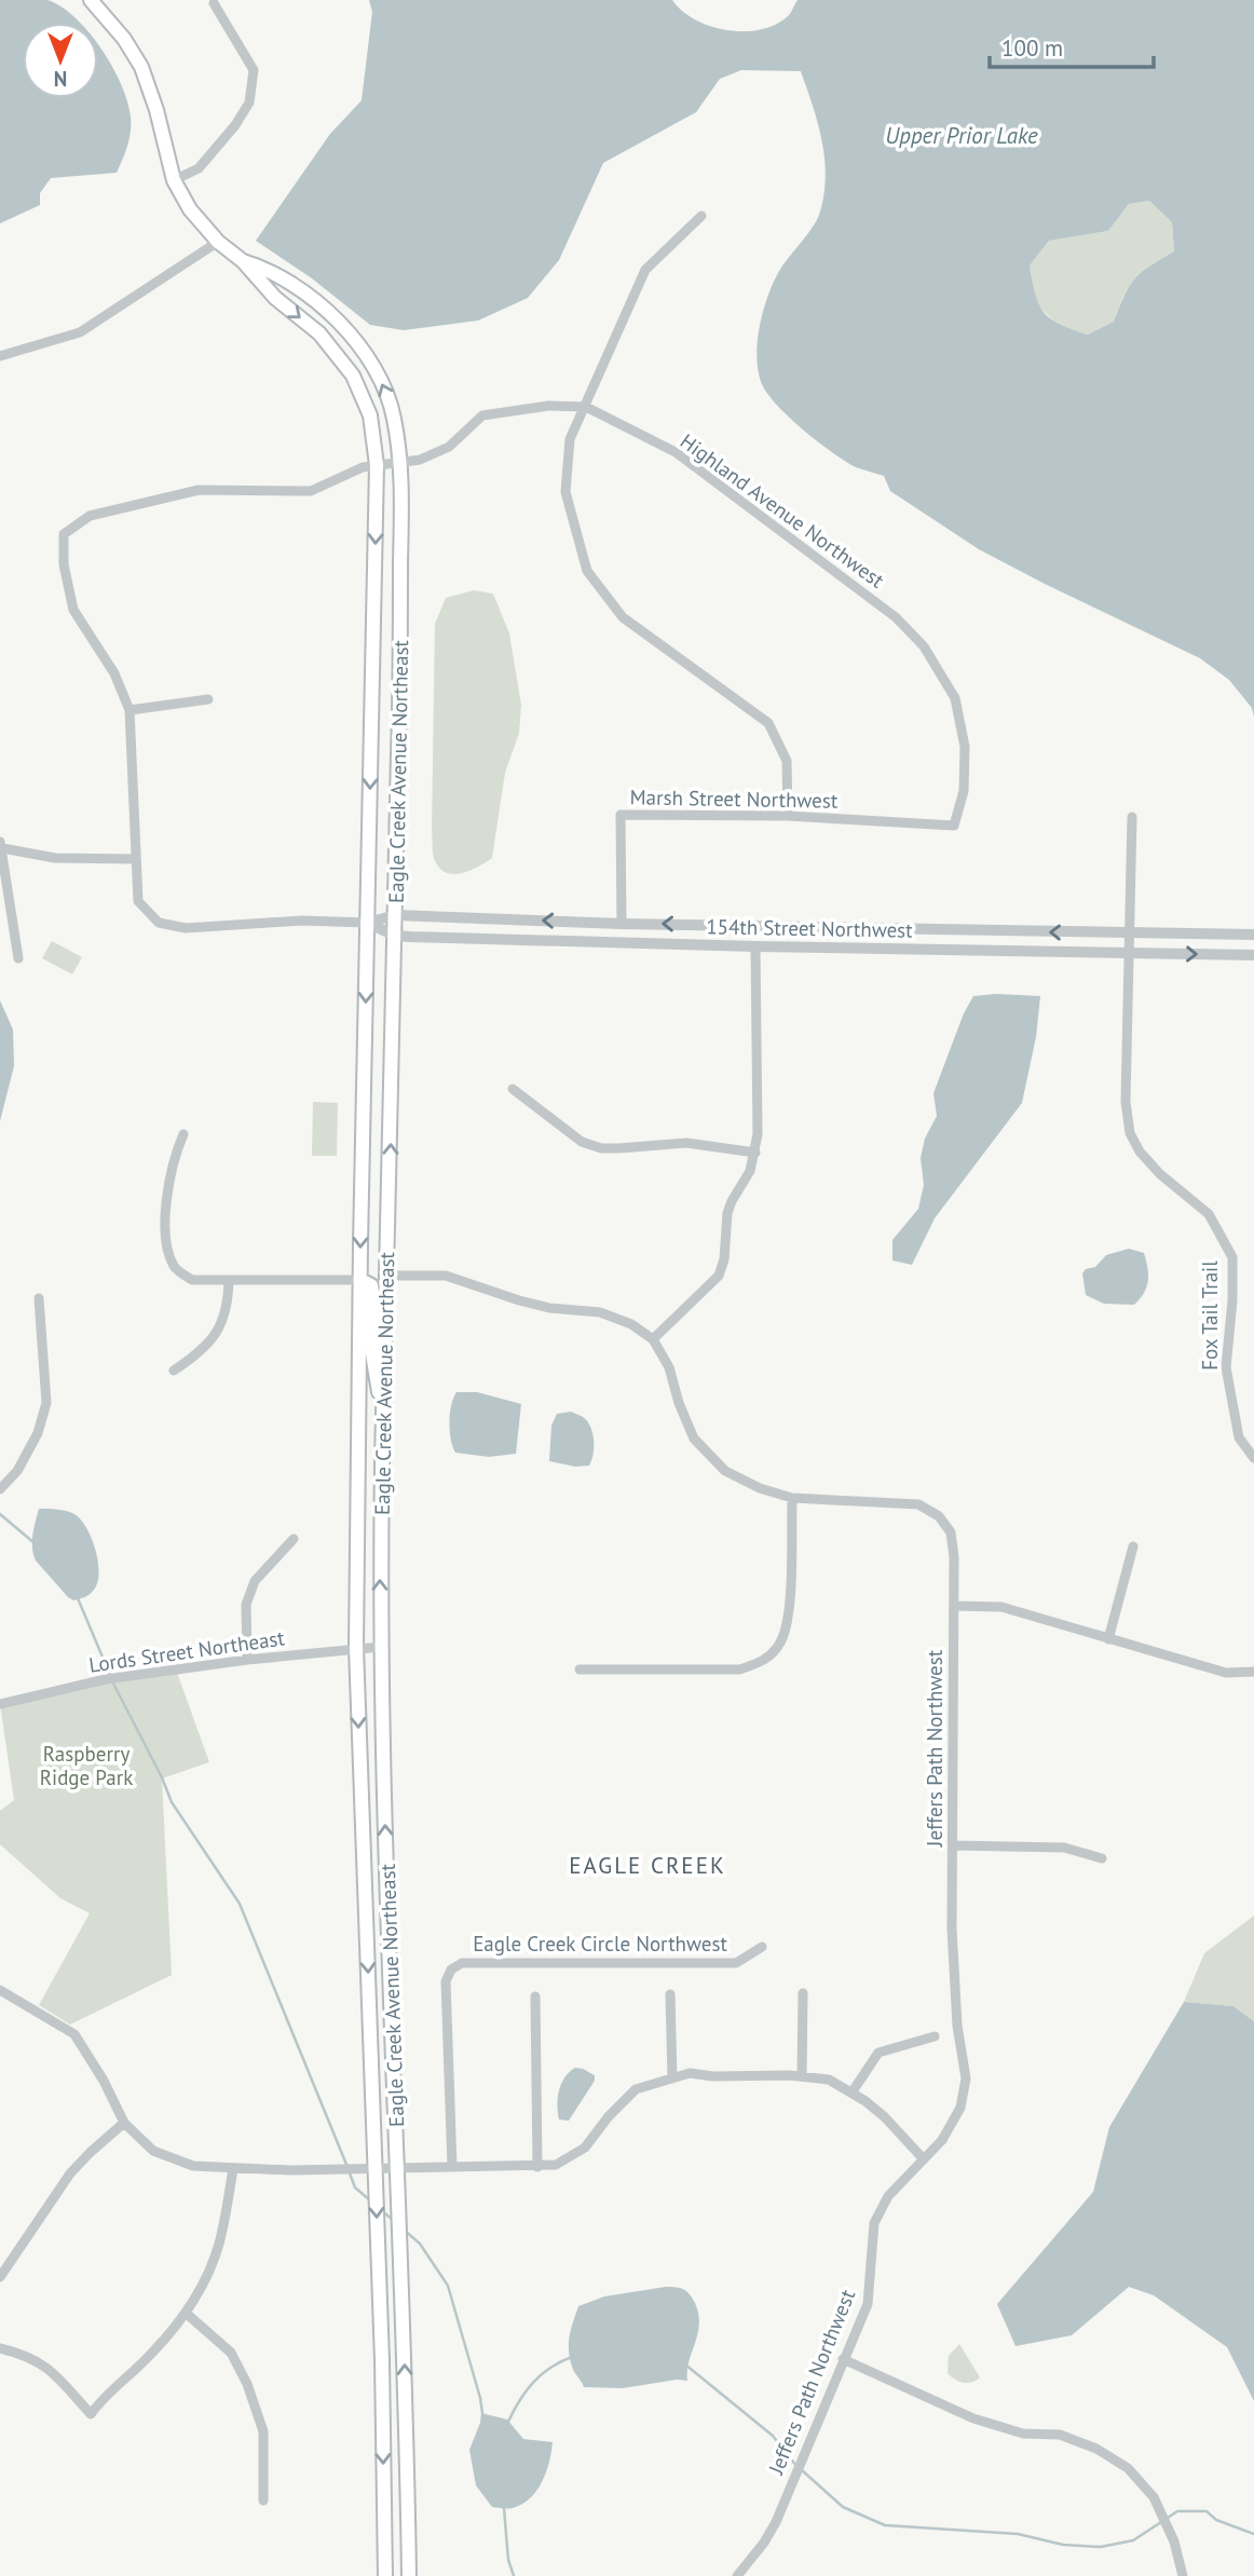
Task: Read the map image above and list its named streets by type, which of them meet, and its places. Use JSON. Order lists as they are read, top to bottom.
{
  "streets": {
    "main road": ["Eagle Creek Avenue Northeast"],
    "street": [
      "Highland Avenue Northwest",
      "Marsh Street Northwest",
      "154th Street Northwest",
      "Fox Tail Trail",
      "Lords Street Northeast",
      "Jeffers Path Northwest",
      "Eagle Creek Circle Northwest"
    ]
  },
  "crossings": [
    ["Highland Avenue Northwest", "Eagle Creek Avenue Northeast"],
    ["Highland Avenue Northwest", "Marsh Street Northwest"],
    ["Highland Avenue Northwest", "154th Street Northwest"],
    ["Eagle Creek Avenue Northeast", "154th Street Northwest"],
    ["Eagle Creek Avenue Northeast", "Lords Street Northeast"],
    ["Marsh Street Northwest", "154th Street Northwest"],
    ["154th Street Northwest", "Fox Tail Trail"]
  ],
  "districts": ["EAGLE CREEK"],
  "water": ["Upper Prior Lake"],
  "parks": ["Raspberry Ridge Park"],
  "scale_bar": "100 m",
  "north": "bottom"
}
